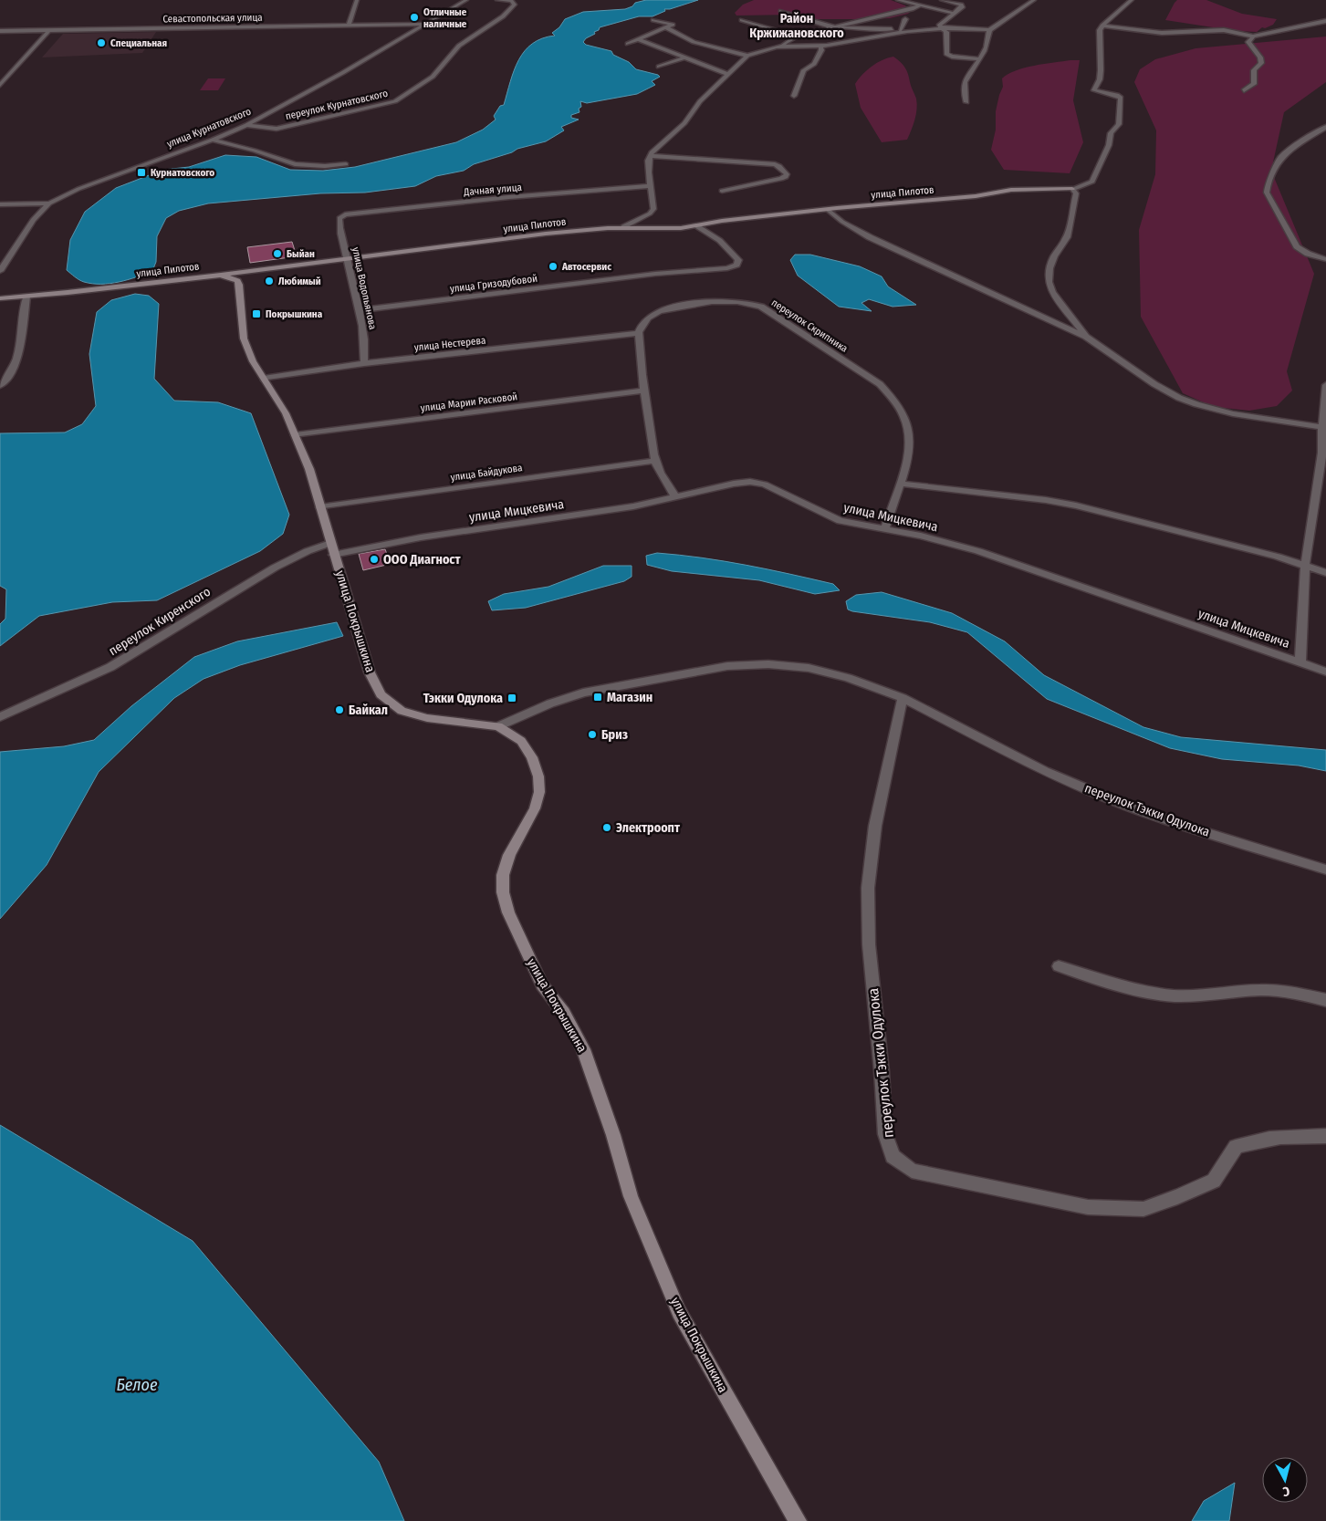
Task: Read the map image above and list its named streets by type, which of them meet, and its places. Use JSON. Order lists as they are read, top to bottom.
{
  "streets": {
    "street": [
      "Севастопольская улица",
      "переулок Курнатовского",
      "улица Курнатовского",
      "Дачная улица",
      "улица Пилотов",
      "улица Гризодубовой",
      "улица Водопьянова",
      "переулок Скрипника",
      "улица Нестерева",
      "улица Марии Расковой",
      "улица Байдукова",
      "улица Мицкевича",
      "переулок Киренского",
      "улица Покрышкина",
      "переулок Тэкки Одулока"
    ]
  },
  "crossings": [
    ["Севастопольская улица", "улица Курнатовского"],
    ["переулок Курнатовского", "улица Курнатовского"],
    ["Дачная улица", "улица Водопьянова"],
    ["улица Пилотов", "улица Гризодубовой"],
    ["улица Пилотов", "улица Водопьянова"],
    ["улица Пилотов", "улица Покрышкина"],
    ["улица Гризодубовой", "улица Водопьянова"],
    ["улица Водопьянова", "улица Нестерева"],
    ["переулок Скрипника", "улица Нестерева"],
    ["переулок Скрипника", "улица Мицкевича"],
    ["улица Нестерева", "улица Покрышкина"],
    ["улица Марии Расковой", "улица Покрышкина"],
    ["улица Байдукова", "улица Покрышкина"],
    ["улица Мицкевича", "улица Покрышкина"],
    ["переулок Киренского", "улица Покрышкина"],
    ["улица Покрышкина", "переулок Тэкки Одулока"]
  ],
  "districts": ["Район Кржижановского"],
  "water": ["Белое"],
  "places": {
    "other": [
      "Отличные наличные",
      "Специальная",
      "Быйан",
      "Автосервис",
      "Любимый",
      "ООО Диагност",
      "Байкал",
      "Бриз",
      "Электроопт"
    ],
    "transit": [
      "Курнатовского",
      "Покрышкина",
      "Магазин",
      "Тэкки Одулока"
    ]
  },
  "north": "bottom"
}
